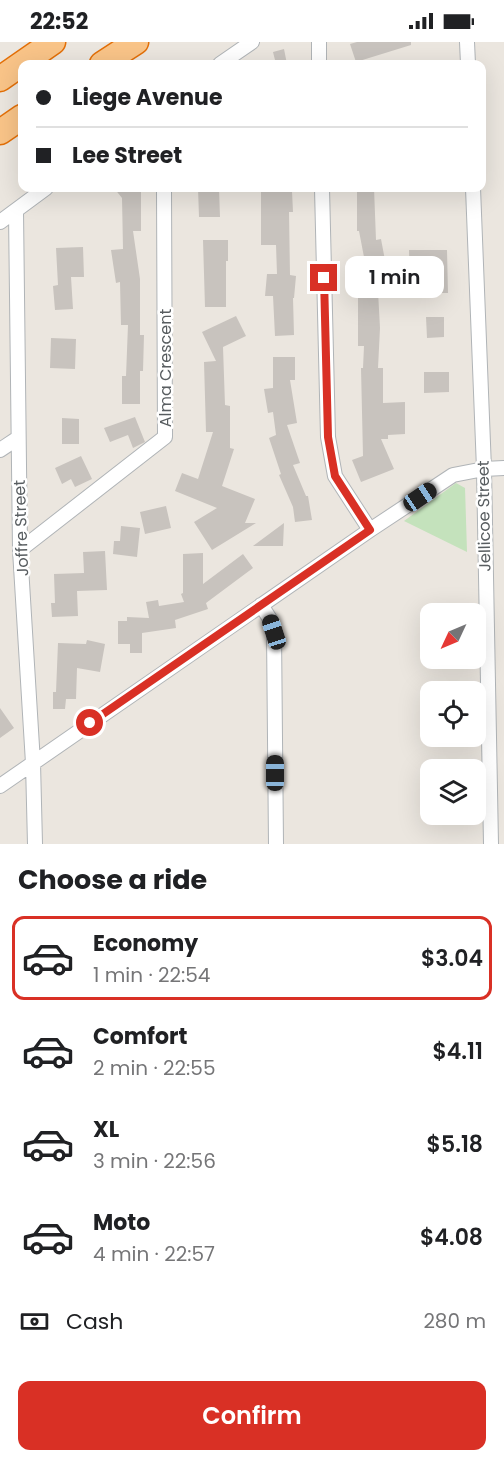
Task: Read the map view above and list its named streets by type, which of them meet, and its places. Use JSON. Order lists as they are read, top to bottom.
{
  "streets": {
    "street": ["Alma Crescent", "Jellicoe Street", "Joffre Street"]
  },
  "crossings": [
    ["Alma Crescent", "Joffre Street"]
  ],
  "north": "bottom left",
  "page": {
    "status": "22:52",
    "banner": ["Liege Avenue", "Lee Street"],
    "bubble": "1 min",
    "heading": "Choose a ride",
    "list": [
      {
        "name": "Economy",
        "note": "1 min · 22:54",
        "value": "$3.04"
      },
      {
        "name": "Comfort",
        "note": "2 min · 22:55",
        "value": "$4.11"
      },
      {
        "name": "XL",
        "note": "3 min · 22:56",
        "value": "$5.18"
      },
      {
        "name": "Moto",
        "note": "4 min · 22:57",
        "value": "$4.08"
      }
    ],
    "pay": ["Cash", "280 m"],
    "buttons": "Confirm"
  }
}
